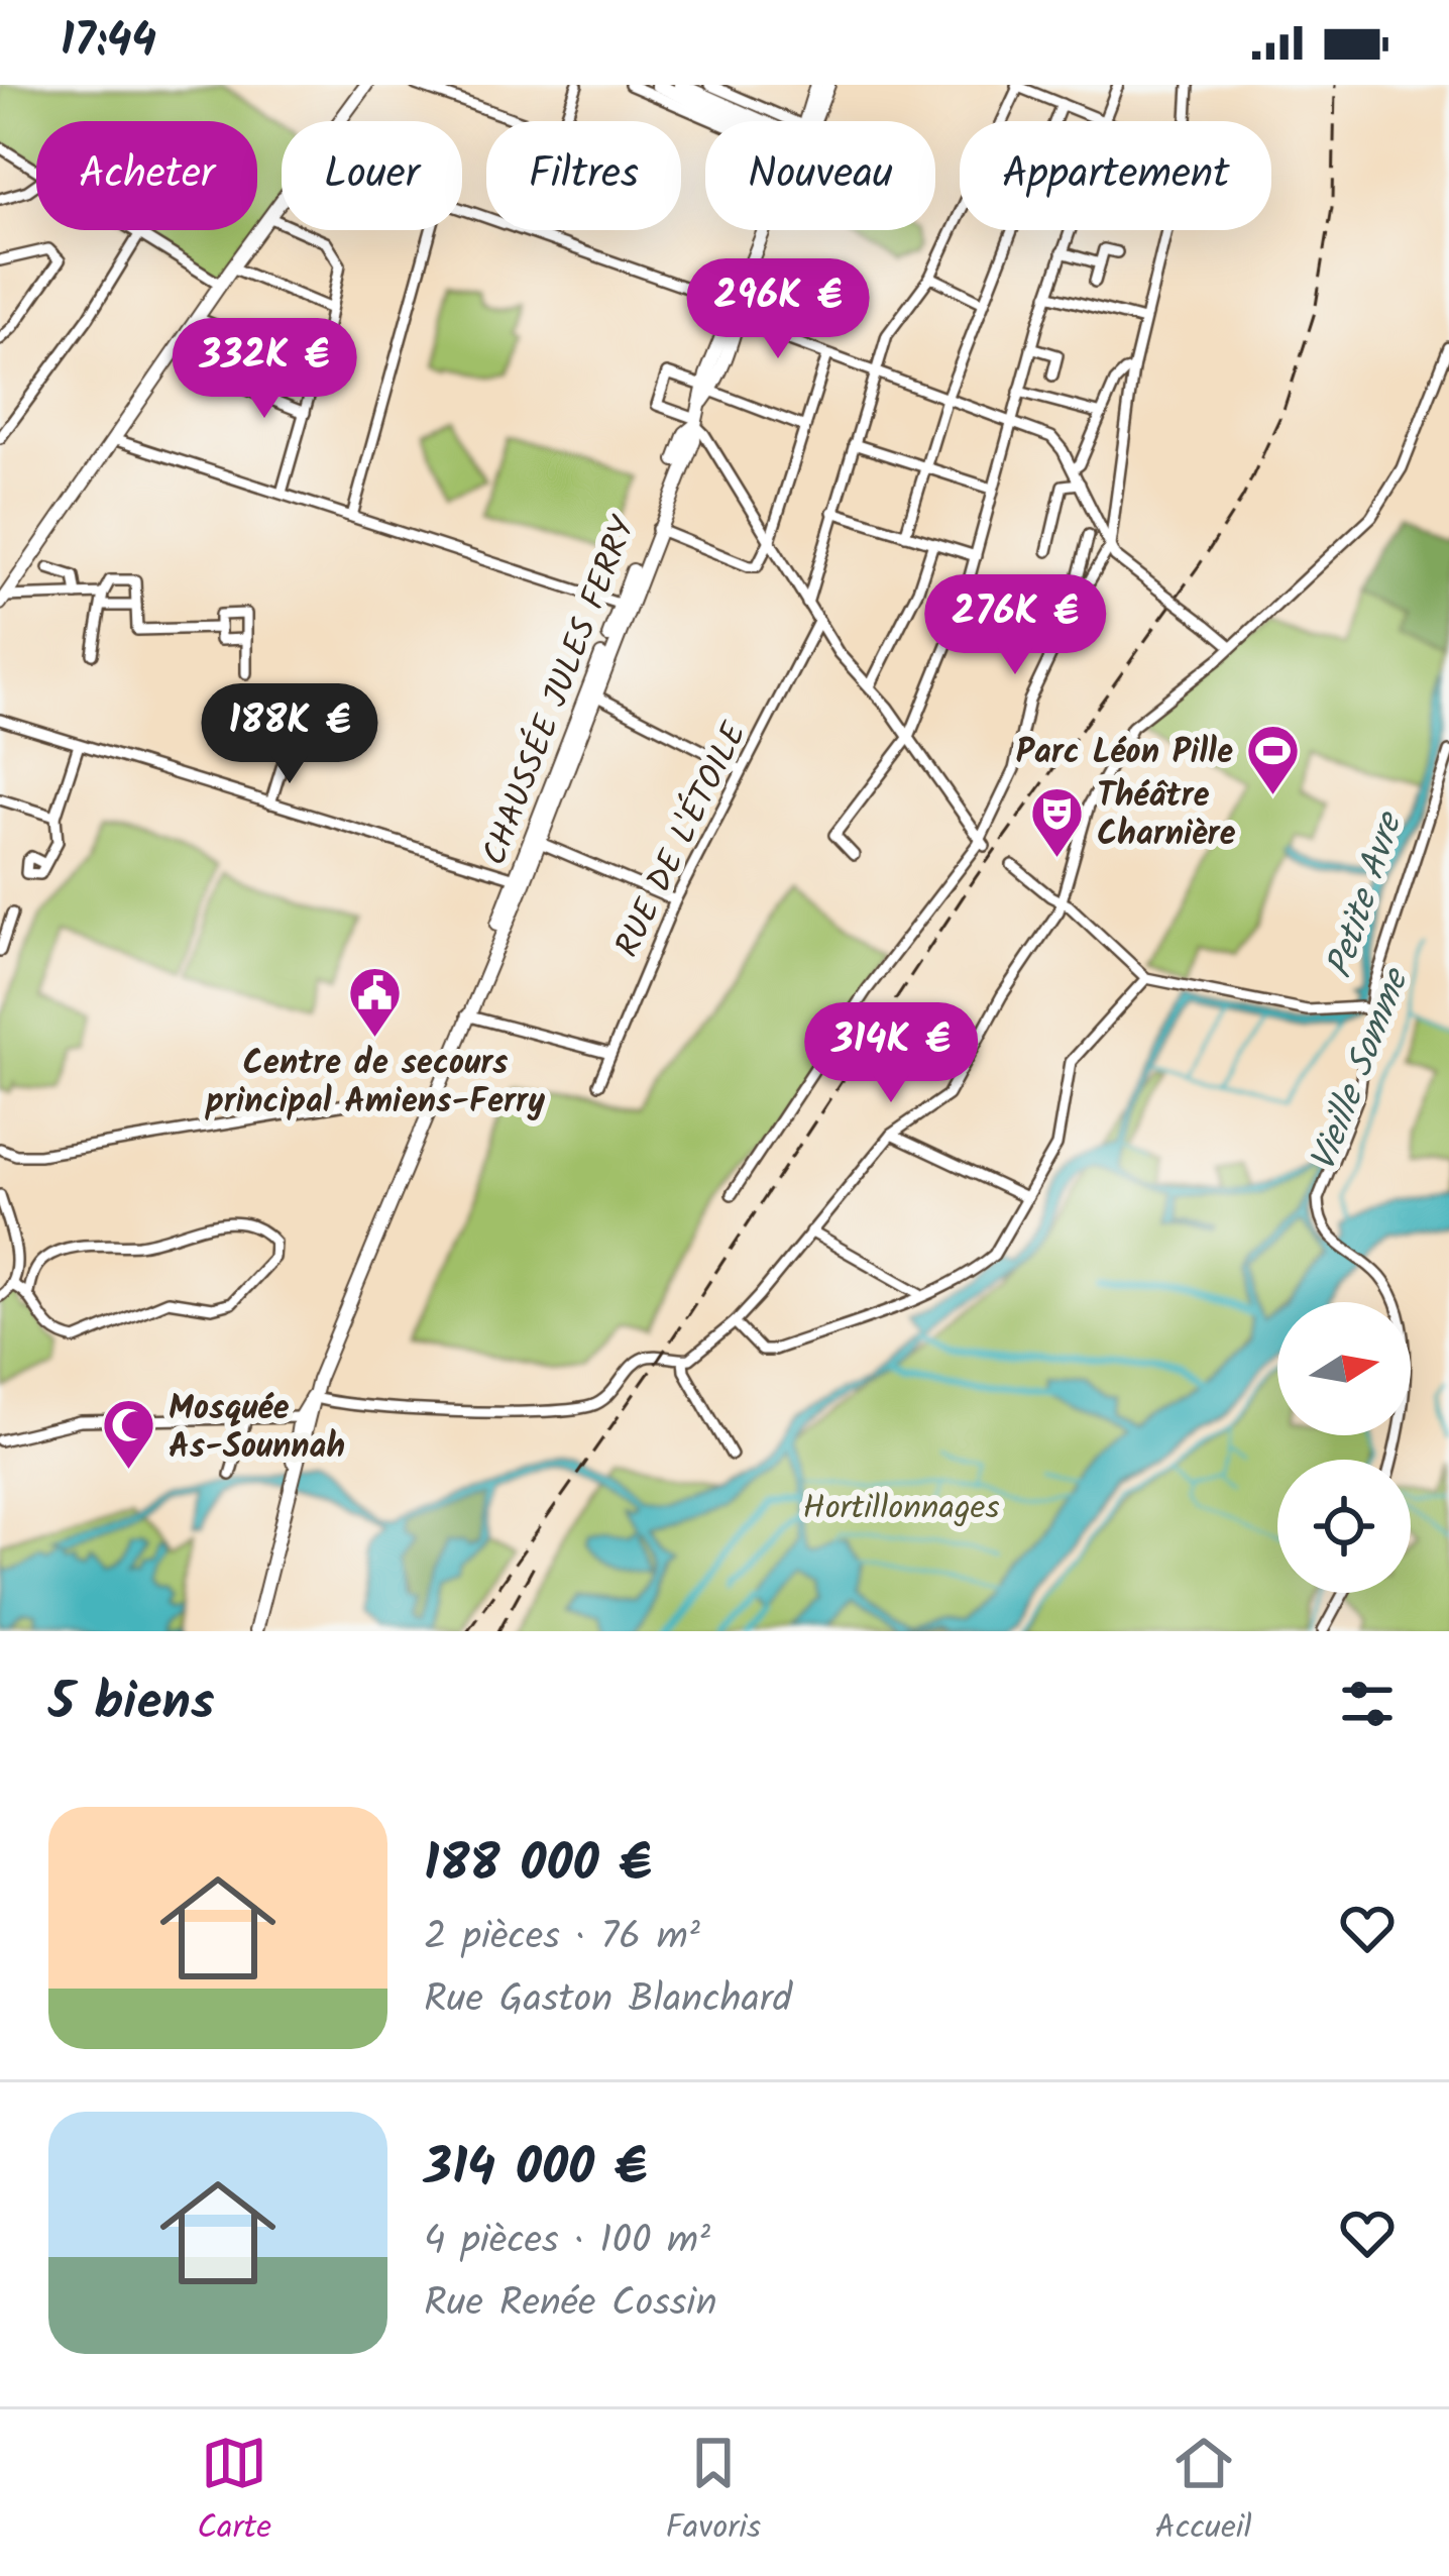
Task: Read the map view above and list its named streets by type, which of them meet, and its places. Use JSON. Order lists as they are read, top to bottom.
{
  "streets": {
    "main road": ["CHAUSSÉE JULES FERRY"],
    "street": ["RUE DE L'ÉTOILE"]
  },
  "water": ["Petite Avre", "Vieille Somme"],
  "parks": ["Hortillonnages"],
  "places": {
    "sports": ["Parc Léon Pille"],
    "theatre": ["Théâtre Charnière"],
    "public building": ["Centre de secours principal Amiens-Ferry"],
    "mosque": ["Mosquée As-Sounnah"]
  },
  "north": "right",
  "page": {
    "status": "17:44",
    "chip": [
      "Acheter",
      "Louer",
      "Filtres",
      "Nouveau",
      "Appartement"
    ],
    "price": [
      "296K €",
      "332K €",
      "276K €",
      "188K €",
      "314K €"
    ],
    "heading": "5 biens",
    "list": [
      {
        "name": "188 000 €",
        "note": "2 pièces · 76 m² · Rue Gaston Blanchard"
      },
      {
        "name": "314 000 €",
        "note": "4 pièces · 100 m² · Rue Renée Cossin"
      }
    ],
    "tabs": ["Carte", "Favoris", "Accueil"]
  }
}
